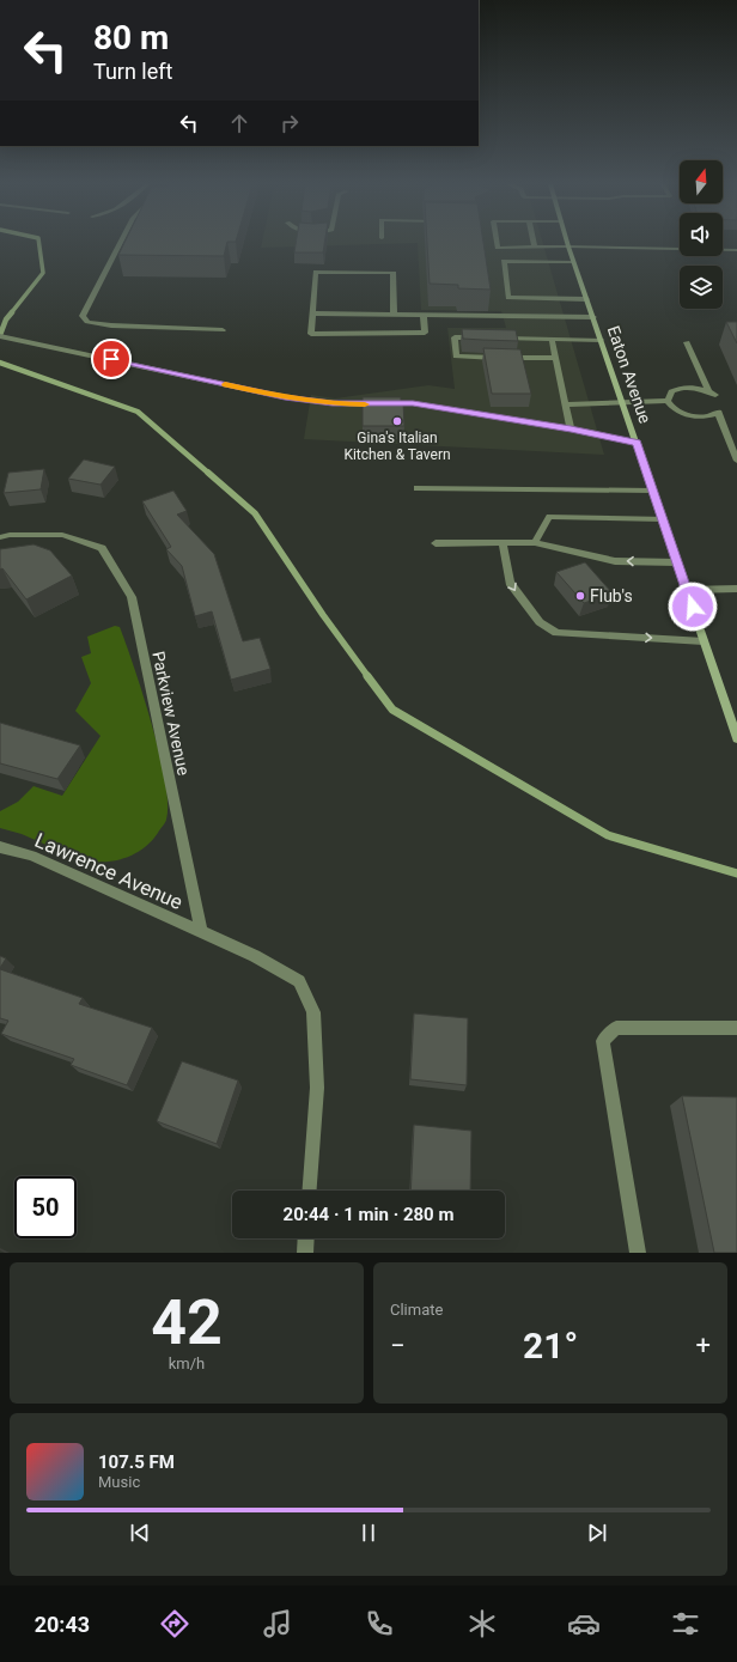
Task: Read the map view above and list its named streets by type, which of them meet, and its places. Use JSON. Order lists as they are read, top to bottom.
{
  "streets": {
    "main road": ["Eaton Avenue"],
    "street": ["Parkview Avenue", "Lawrence Avenue"]
  },
  "crossings": [
    ["Parkview Avenue", "Lawrence Avenue"]
  ],
  "places": ["Gina's Italian Kitchen & Tavern", "Flub's"],
  "north": "top",
  "page": {
    "turn": ["80 m", "Turn left"],
    "limit": "50",
    "trip": "20:44 · 1 min · 280 m",
    "tile": [
      ["42", "km/h"],
      "Climate"
    ],
    "heat": ["−", "21°", "+"],
    "song": ["107.5 FM", "Music"],
    "tabs": "20:43"
  }
}
